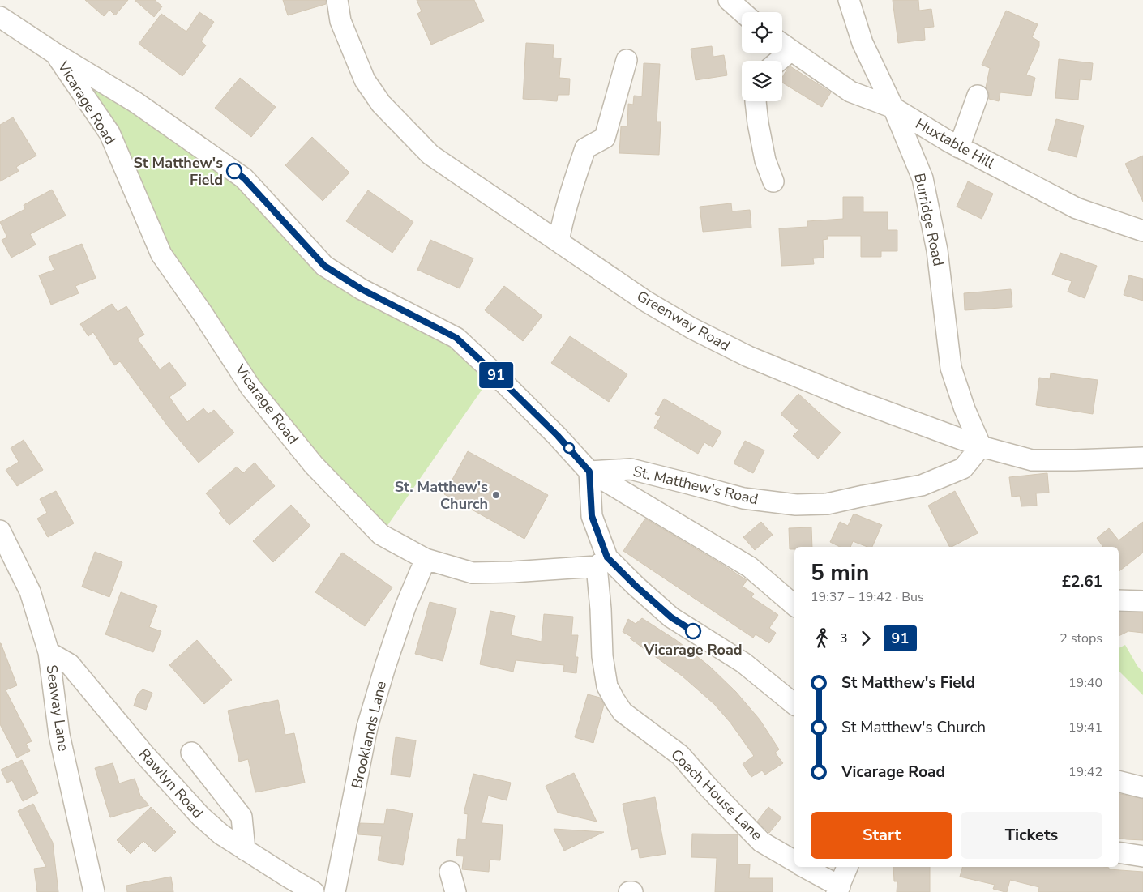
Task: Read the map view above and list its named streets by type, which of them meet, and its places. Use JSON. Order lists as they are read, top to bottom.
{
  "streets": {
    "street": [
      "Vicarage Road",
      "Huxtable Hill",
      "Burridge Road",
      "Greenway Road",
      "St. Matthew's Road",
      "Seaway Lane",
      "Brooklands Lane",
      "Rawlyn Road",
      "Coach House Lane"
    ]
  },
  "crossings": [
    ["Vicarage Road", "Brooklands Lane"],
    ["Vicarage Road", "Coach House Lane"],
    ["Huxtable Hill", "Burridge Road"],
    ["Burridge Road", "Greenway Road"],
    ["Burridge Road", "St. Matthew's Road"],
    ["Greenway Road", "St. Matthew's Road"],
    ["Seaway Lane", "Rawlyn Road"]
  ],
  "places": ["St Matthew's Field", "St. Matthew's Church", "Vicarage Road"],
  "lines": ["bus line 91"],
  "page": {
    "on_map": "91",
    "heading": ["5 min", "19:37 – 19:42 · Bus", "£2.61"],
    "legs": ["3", "91", "2 stops"],
    "list": [
      {
        "name": "St Matthew's Field",
        "value": "19:40"
      },
      {
        "name": "St Matthew's Church",
        "value": "19:41"
      },
      {
        "name": "Vicarage Road",
        "value": "19:42"
      }
    ],
    "buttons": ["Start", "Tickets"]
  }
}
